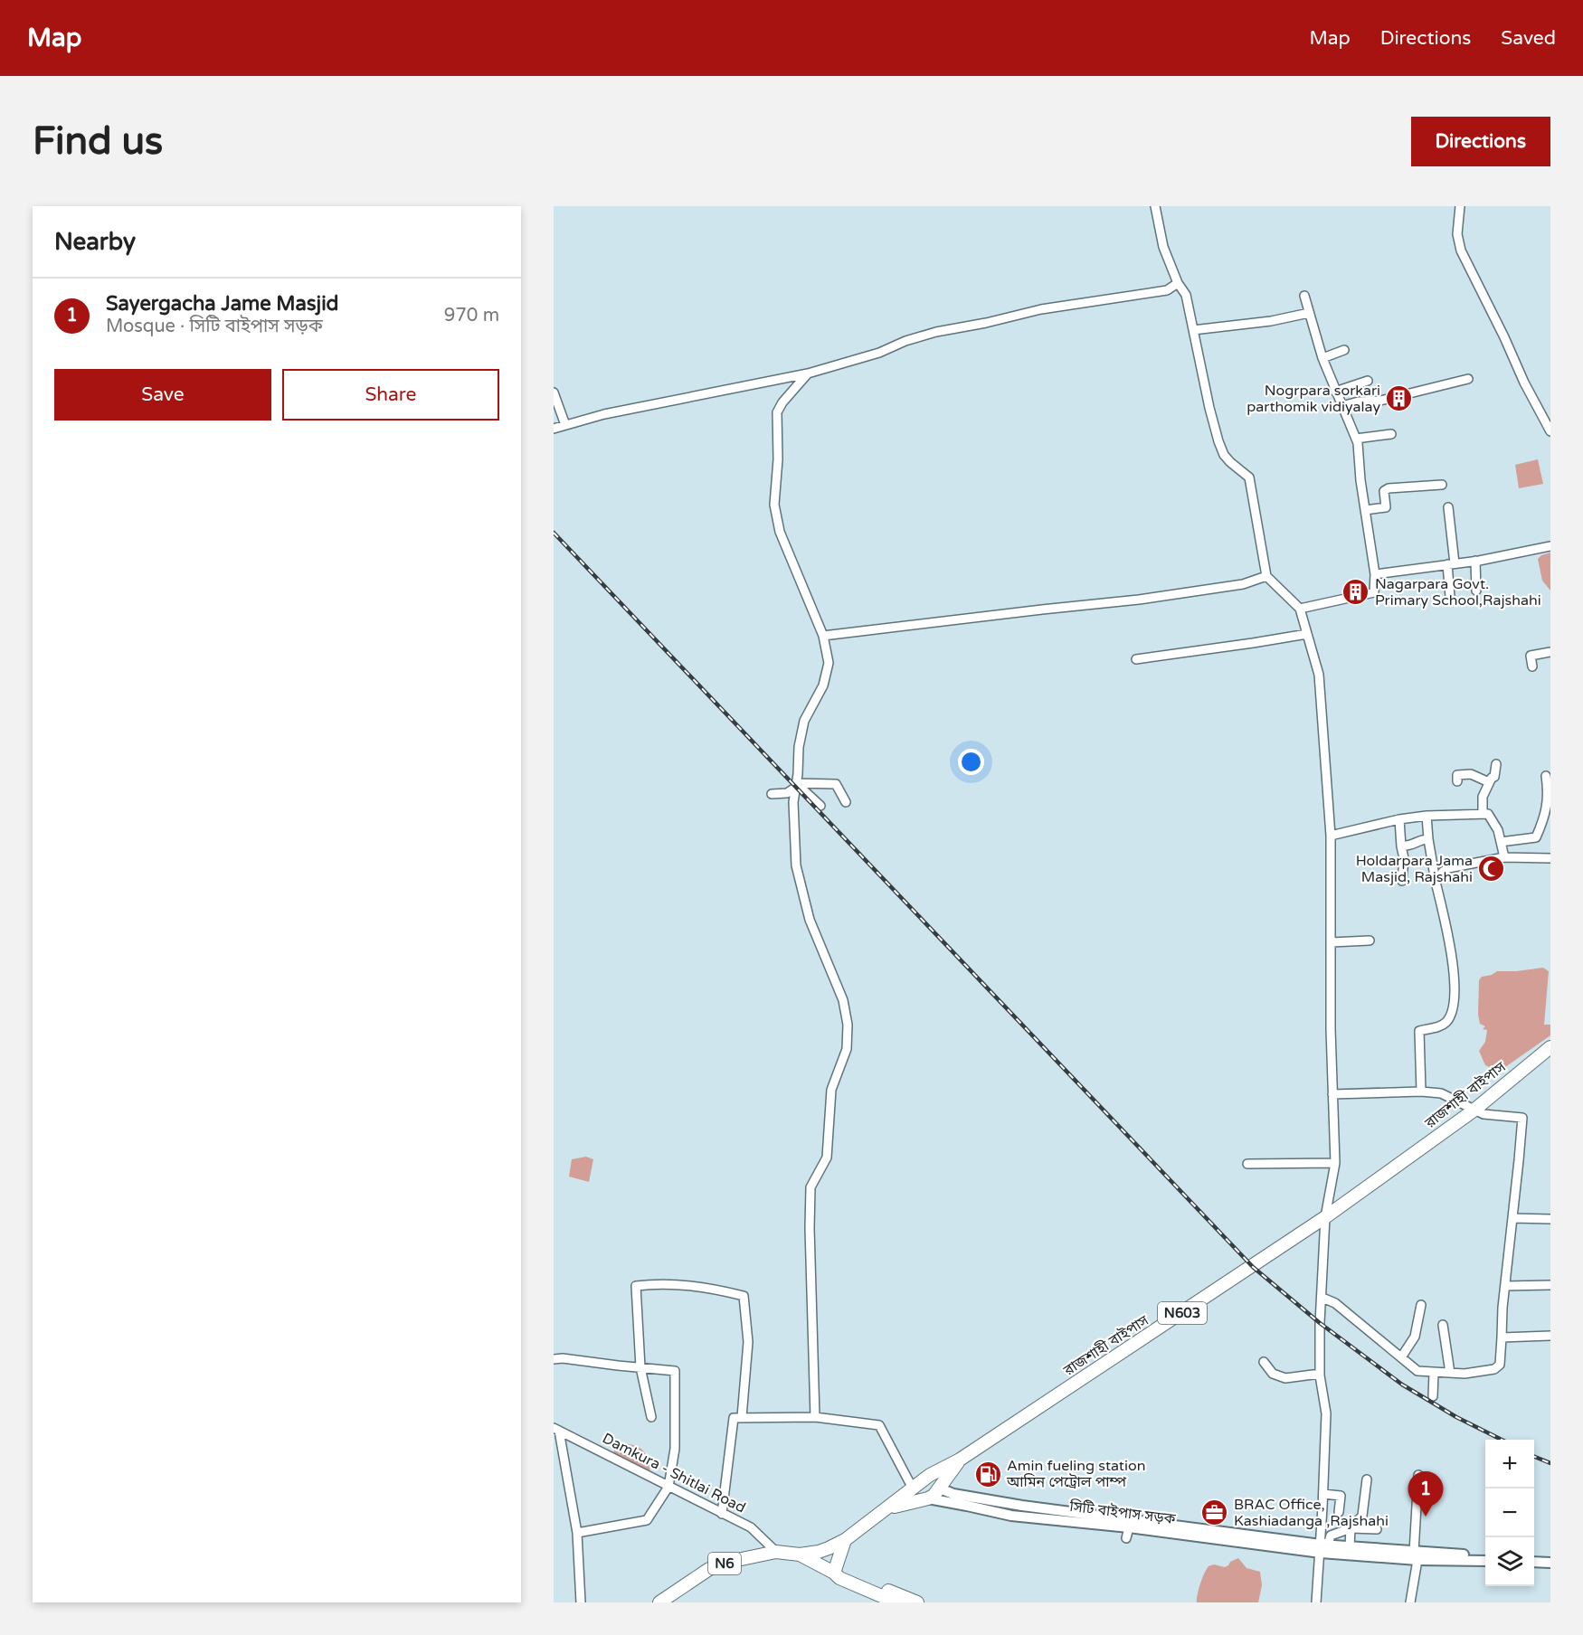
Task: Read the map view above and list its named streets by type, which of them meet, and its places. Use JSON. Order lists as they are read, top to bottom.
{
  "streets": {
    "highway": [
      "রাজশাহী বাইপাস",
      "N603",
      "সিটি বাইপাস সড়ক",
      "N6"
    ],
    "street": ["Damkura - Shitlai Road"]
  },
  "crossings": [
    ["রাজশাহী বাইপাস", "সিটি বাইপাস সড়ক"],
    ["রাজশাহী বাইপাস", "N6"],
    ["Damkura - Shitlai Road", "N6"]
  ],
  "places": {
    "building": ["Nogrpara sorkari parthomik vidiyalay", "Nagarpara Govt. Primary School,Rajshahi"],
    "mosque": ["Holdarpara Jama Masjid, Rajshahi"],
    "fuel station": ["Amin fueling station আমিন পেট্রোল পাম্প"],
    "office": ["BRAC Office, Kashiadanga ,Rajshahi"]
  },
  "page": {
    "header": "Map",
    "nav": ["Map", "Directions", "Saved"],
    "buttons": [
      "Directions",
      ["Save", "Share"]
    ],
    "title": "Find us",
    "heading": "Nearby",
    "list": [
      {
        "mark": "1",
        "name": "Sayergacha Jame Masjid",
        "note": "Mosque · সিটি বাইপাস সড়ক",
        "value": "970 m"
      }
    ],
    "map_buttons": ["+", "−"],
    "pins": "1"
  }
}
